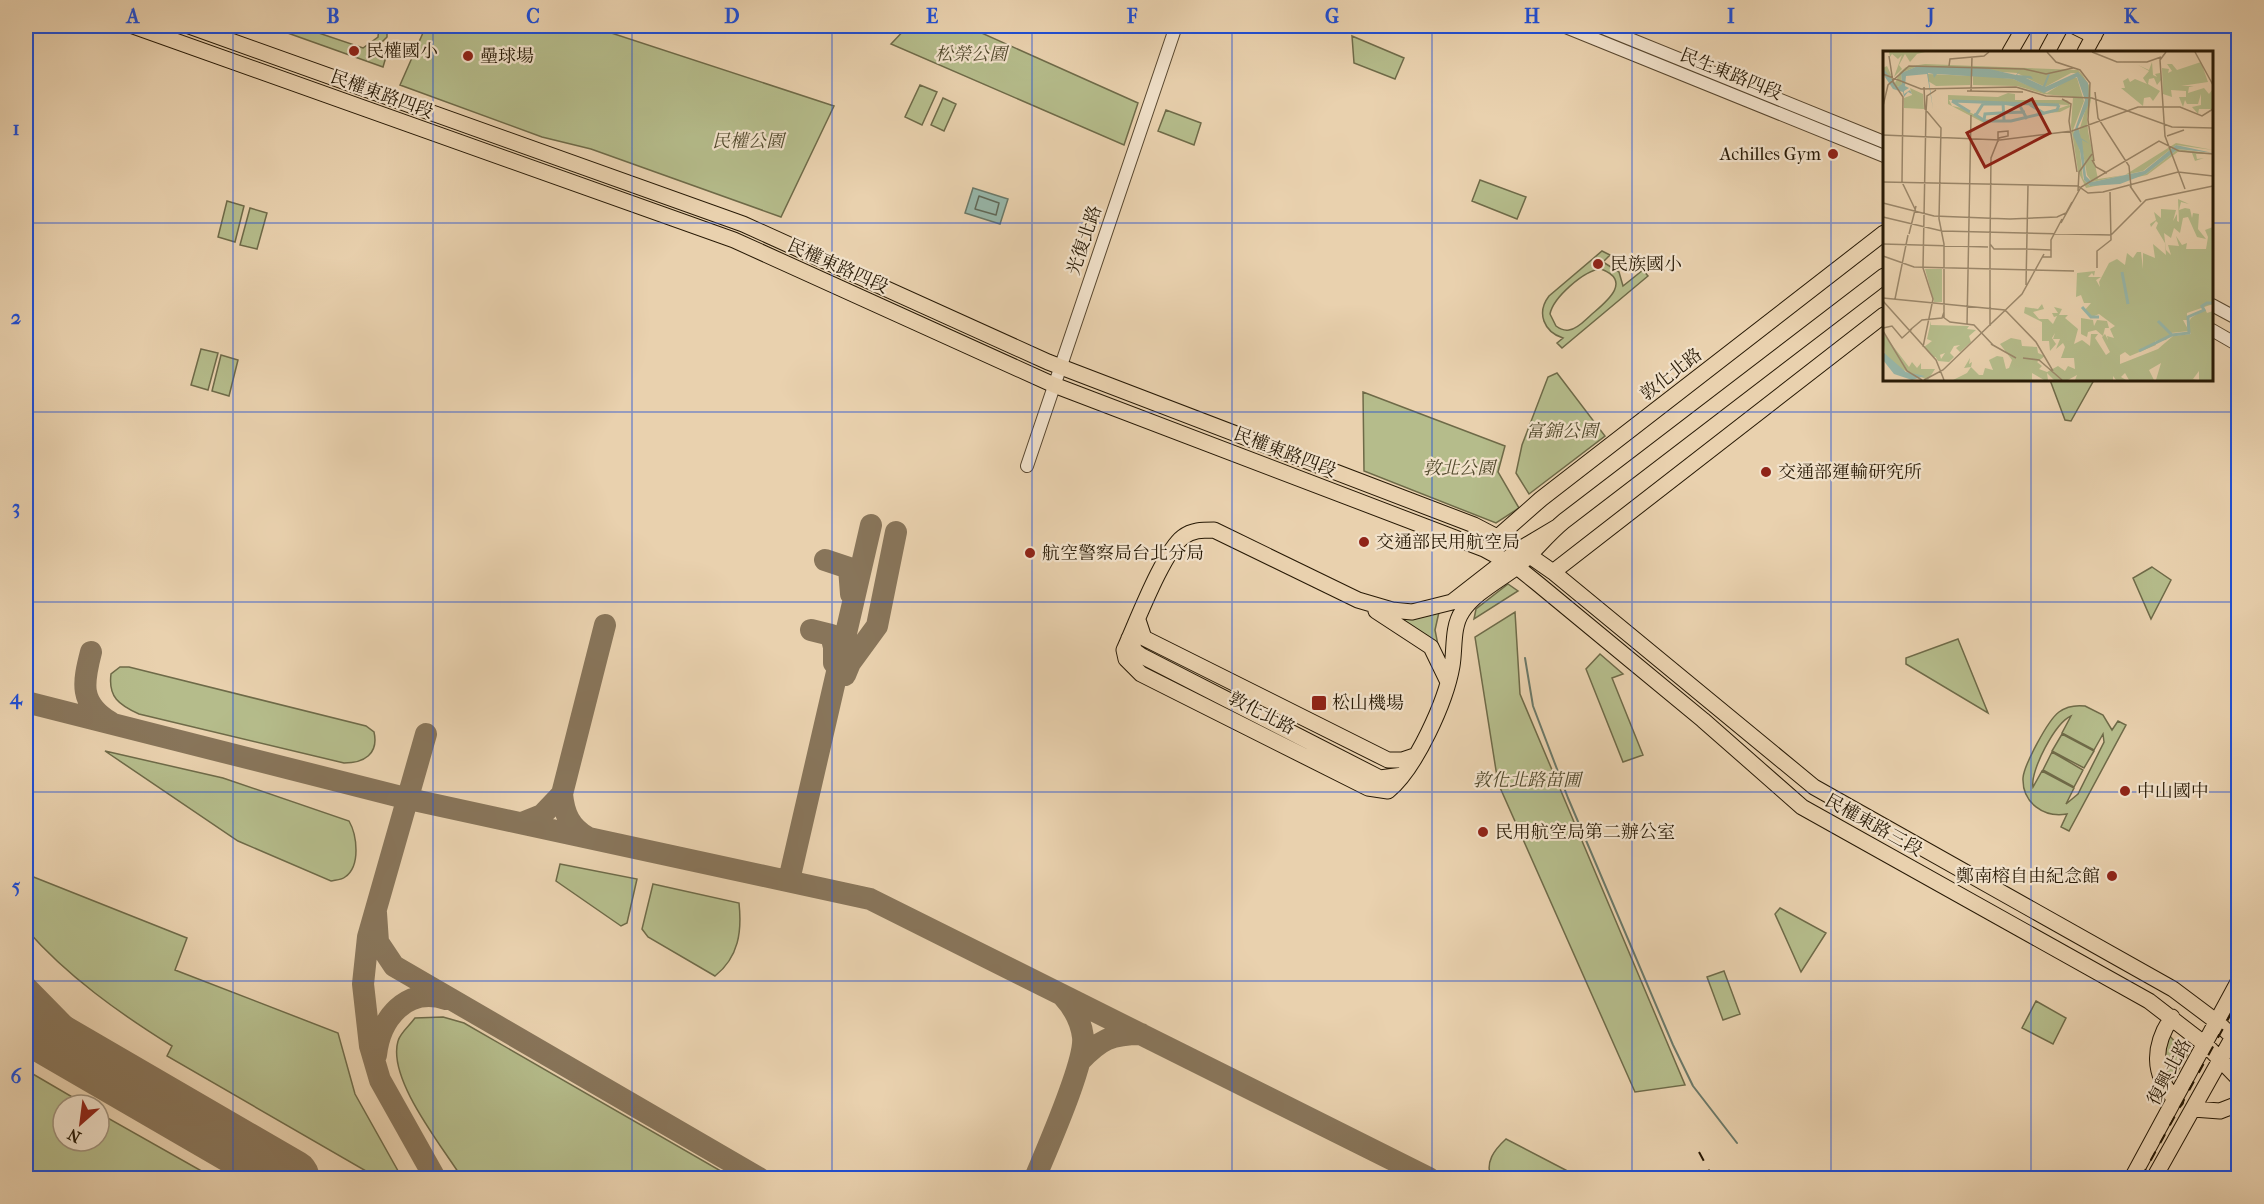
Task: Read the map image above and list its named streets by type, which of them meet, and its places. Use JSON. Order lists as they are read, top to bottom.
{
  "streets": {
    "main road": [
      "民權東路四段",
      "敦化北路",
      "民權東路三段",
      "復興北路"
    ],
    "street": ["民生東路四段", "光復北路"]
  },
  "crossings": [
    ["民權東路四段", "光復北路"],
    ["民權東路四段", "敦化北路"],
    ["民權東路四段", "民權東路三段"],
    ["敦化北路", "民權東路三段"],
    ["民權東路三段", "復興北路"]
  ],
  "parks": [
    "松榮公園",
    "民權公園",
    "富錦公園",
    "敦北公園",
    "敦化北路苗圃"
  ],
  "places": {
    "other": [
      "民權國小",
      "壘球場",
      "Achilles Gym",
      "民族國小",
      "交通部運輸研究所",
      "交通部民用航空局",
      "航空警察局台北分局",
      "中山國中",
      "民用航空局第二辦公室",
      "鄭南榕自由紀念館"
    ],
    "transit": ["松山機場"]
  },
  "north": "bottom left",
  "grid": {
    "columns": [
      "A",
      "B",
      "C",
      "D",
      "E",
      "F",
      "G",
      "H",
      "I",
      "J",
      "K"
    ],
    "rows": [
      "1",
      "2",
      "3",
      "4",
      "5",
      "6"
    ]
  }
}
